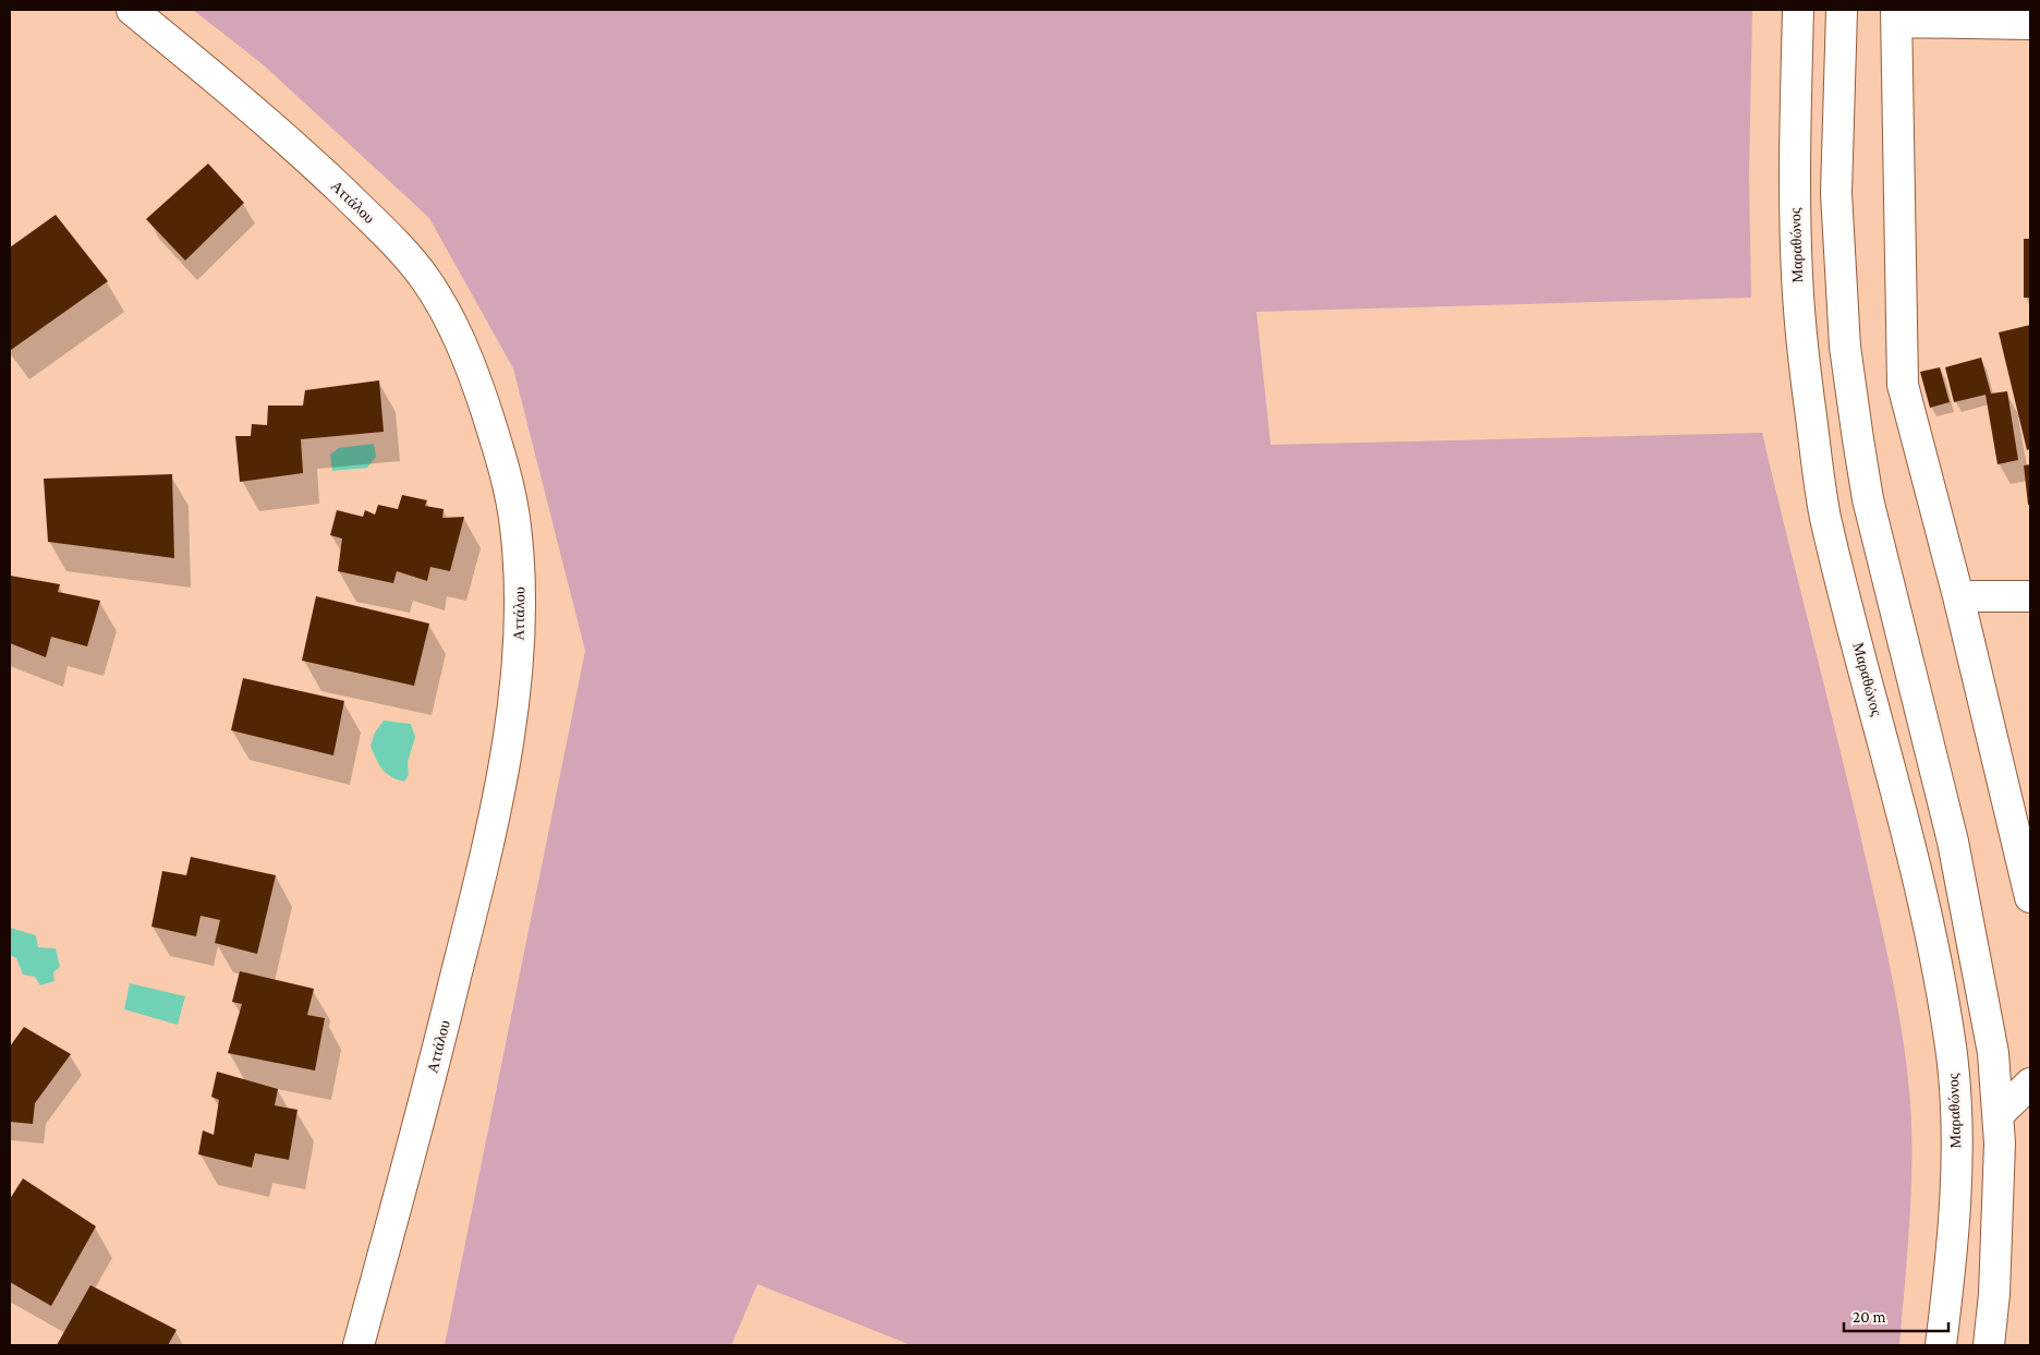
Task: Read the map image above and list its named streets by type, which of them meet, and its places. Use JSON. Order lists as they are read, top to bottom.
{
  "streets": {
    "main road": ["Αττάλου", "Μαραθώνος"]
  },
  "scale_bar": "20 m"
}
